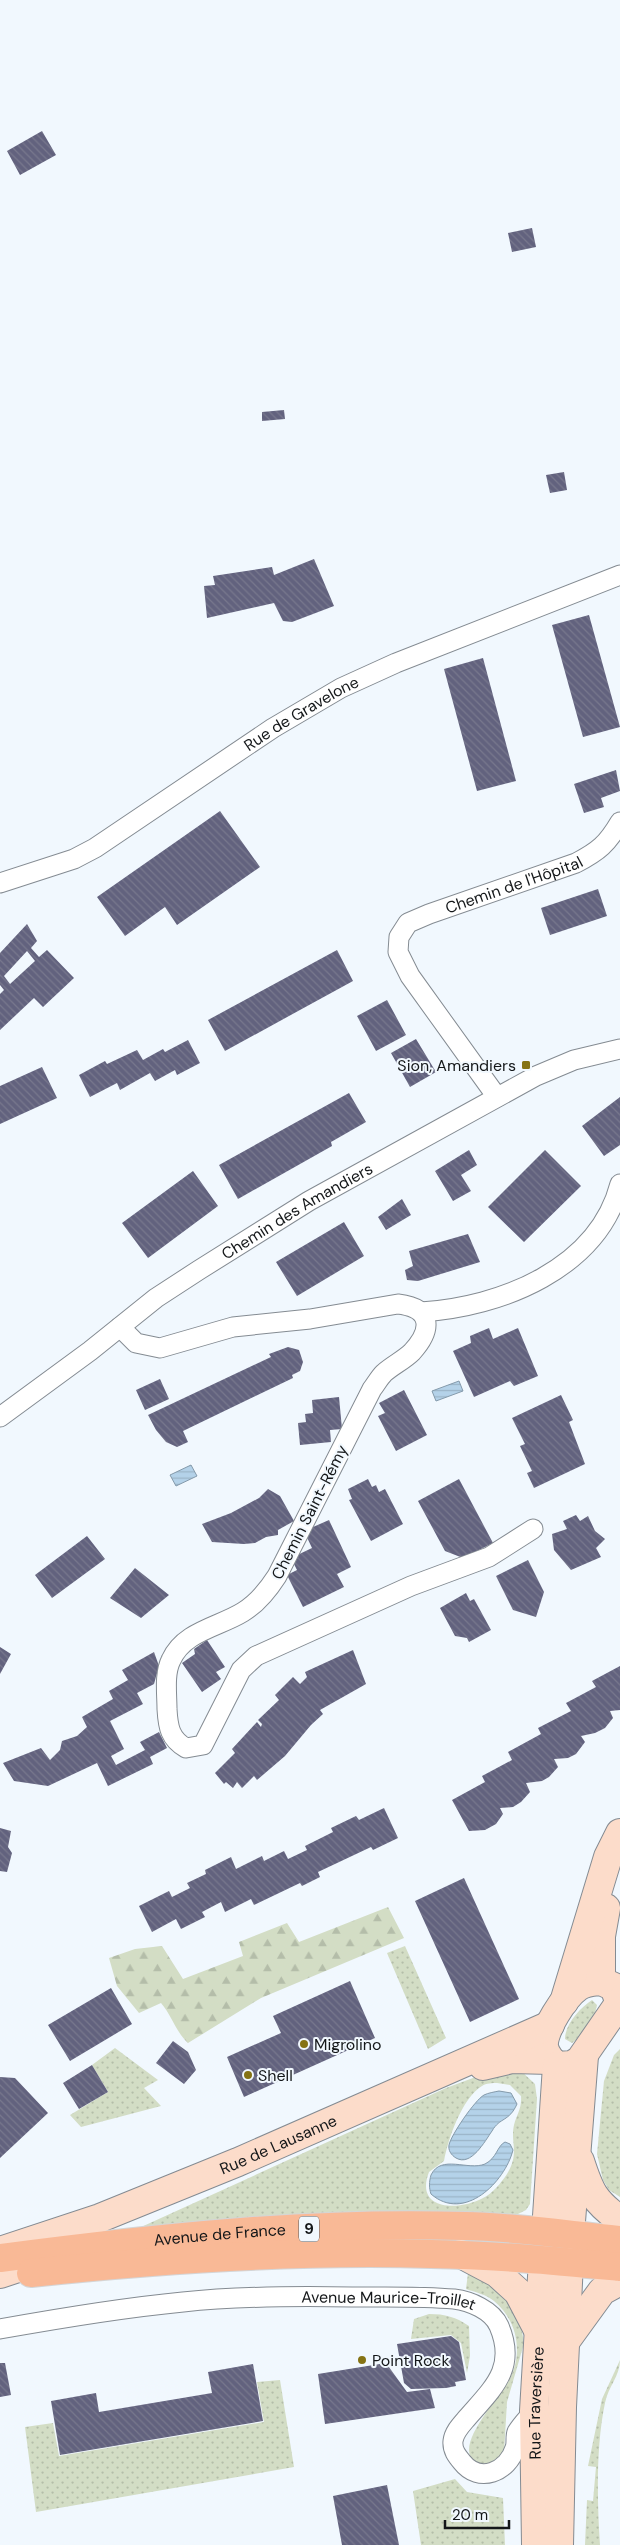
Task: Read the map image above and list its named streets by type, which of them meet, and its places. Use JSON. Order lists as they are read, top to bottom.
{
  "streets": {
    "main road": ["9", "Avenue de France"],
    "street": [
      "Rue de Gravelone",
      "Chemin de l'Hôpital",
      "Chemin des Amandiers",
      "Chemin Saint-Rémy",
      "Rue de Lausanne",
      "Avenue Maurice-Troillet",
      "Rue Traversière"
    ]
  },
  "crossings": [
    ["Chemin de l'Hôpital", "Chemin des Amandiers"],
    ["Rue de Lausanne", "Avenue de France"],
    ["Avenue de France", "Rue Traversière"],
    ["Avenue Maurice-Troillet", "Rue Traversière"]
  ],
  "places": {
    "transit": ["Sion, Amandiers"],
    "other": ["Migrolino", "Shell", "Point Rock"]
  },
  "scale_bar": "20 m"
}
